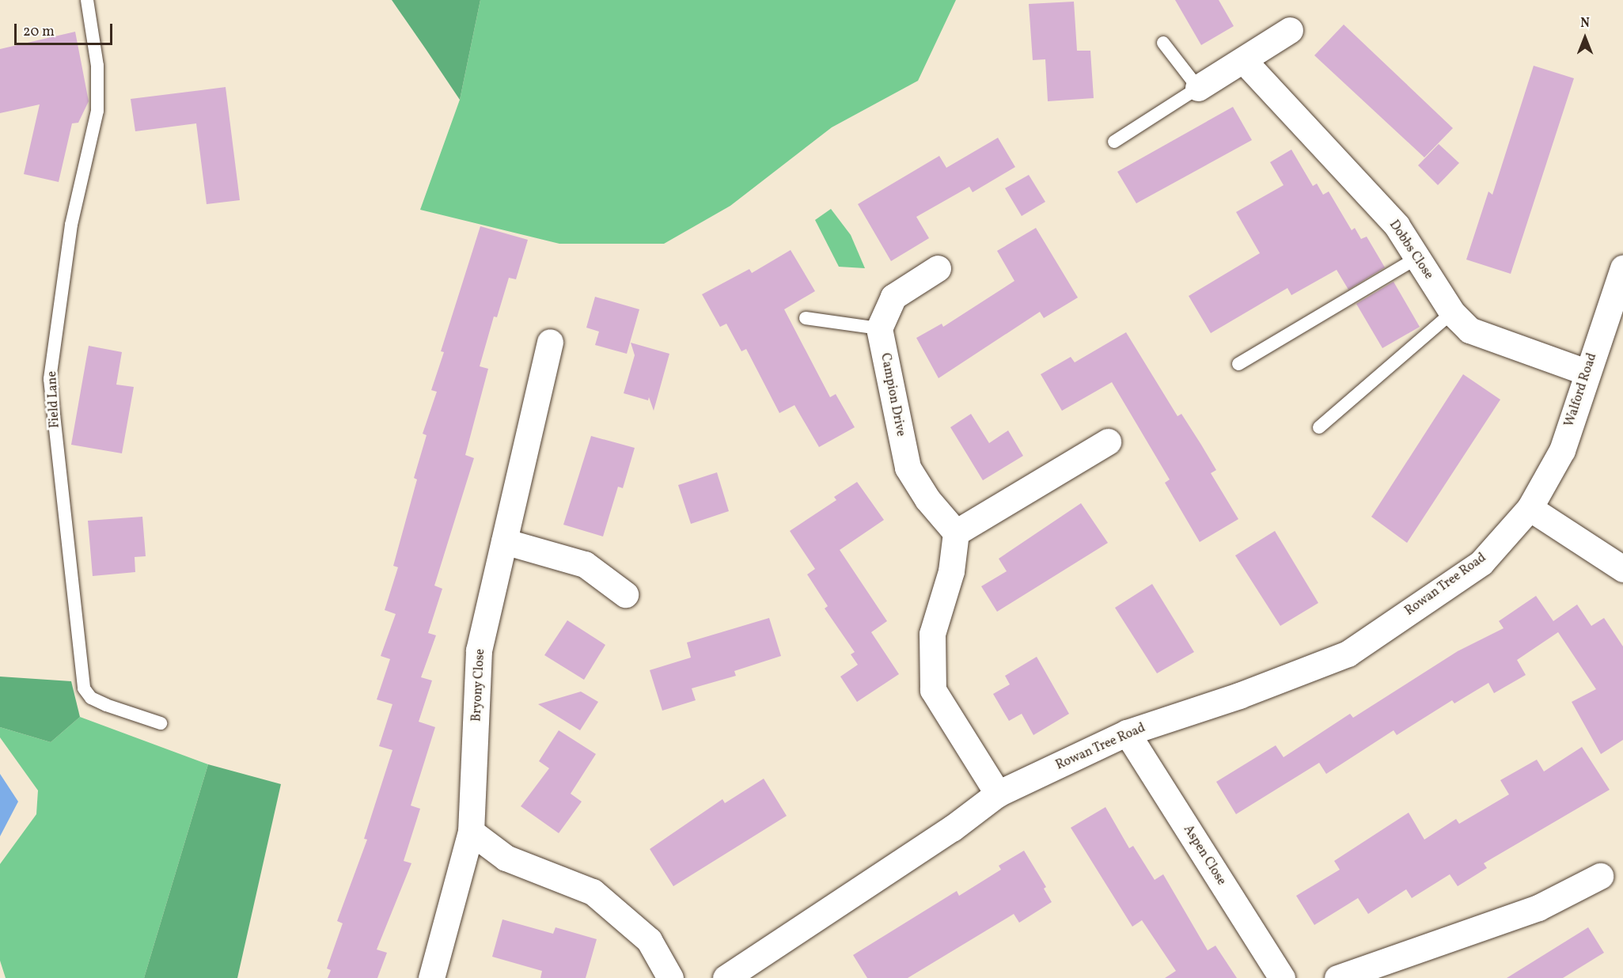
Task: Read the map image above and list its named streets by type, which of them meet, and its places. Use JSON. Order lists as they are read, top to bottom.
{
  "streets": {
    "street": [
      "Dobbs Close",
      "Walford Road",
      "Campion Drive",
      "Rowan Tree Road",
      "Bryony Close",
      "Aspen Close"
    ],
    "lane": ["Field Lane"]
  },
  "crossings": [
    ["Dobbs Close", "Walford Road"],
    ["Walford Road", "Rowan Tree Road"],
    ["Rowan Tree Road", "Aspen Close"]
  ],
  "scale_bar": "20 m",
  "north": "top"
}
